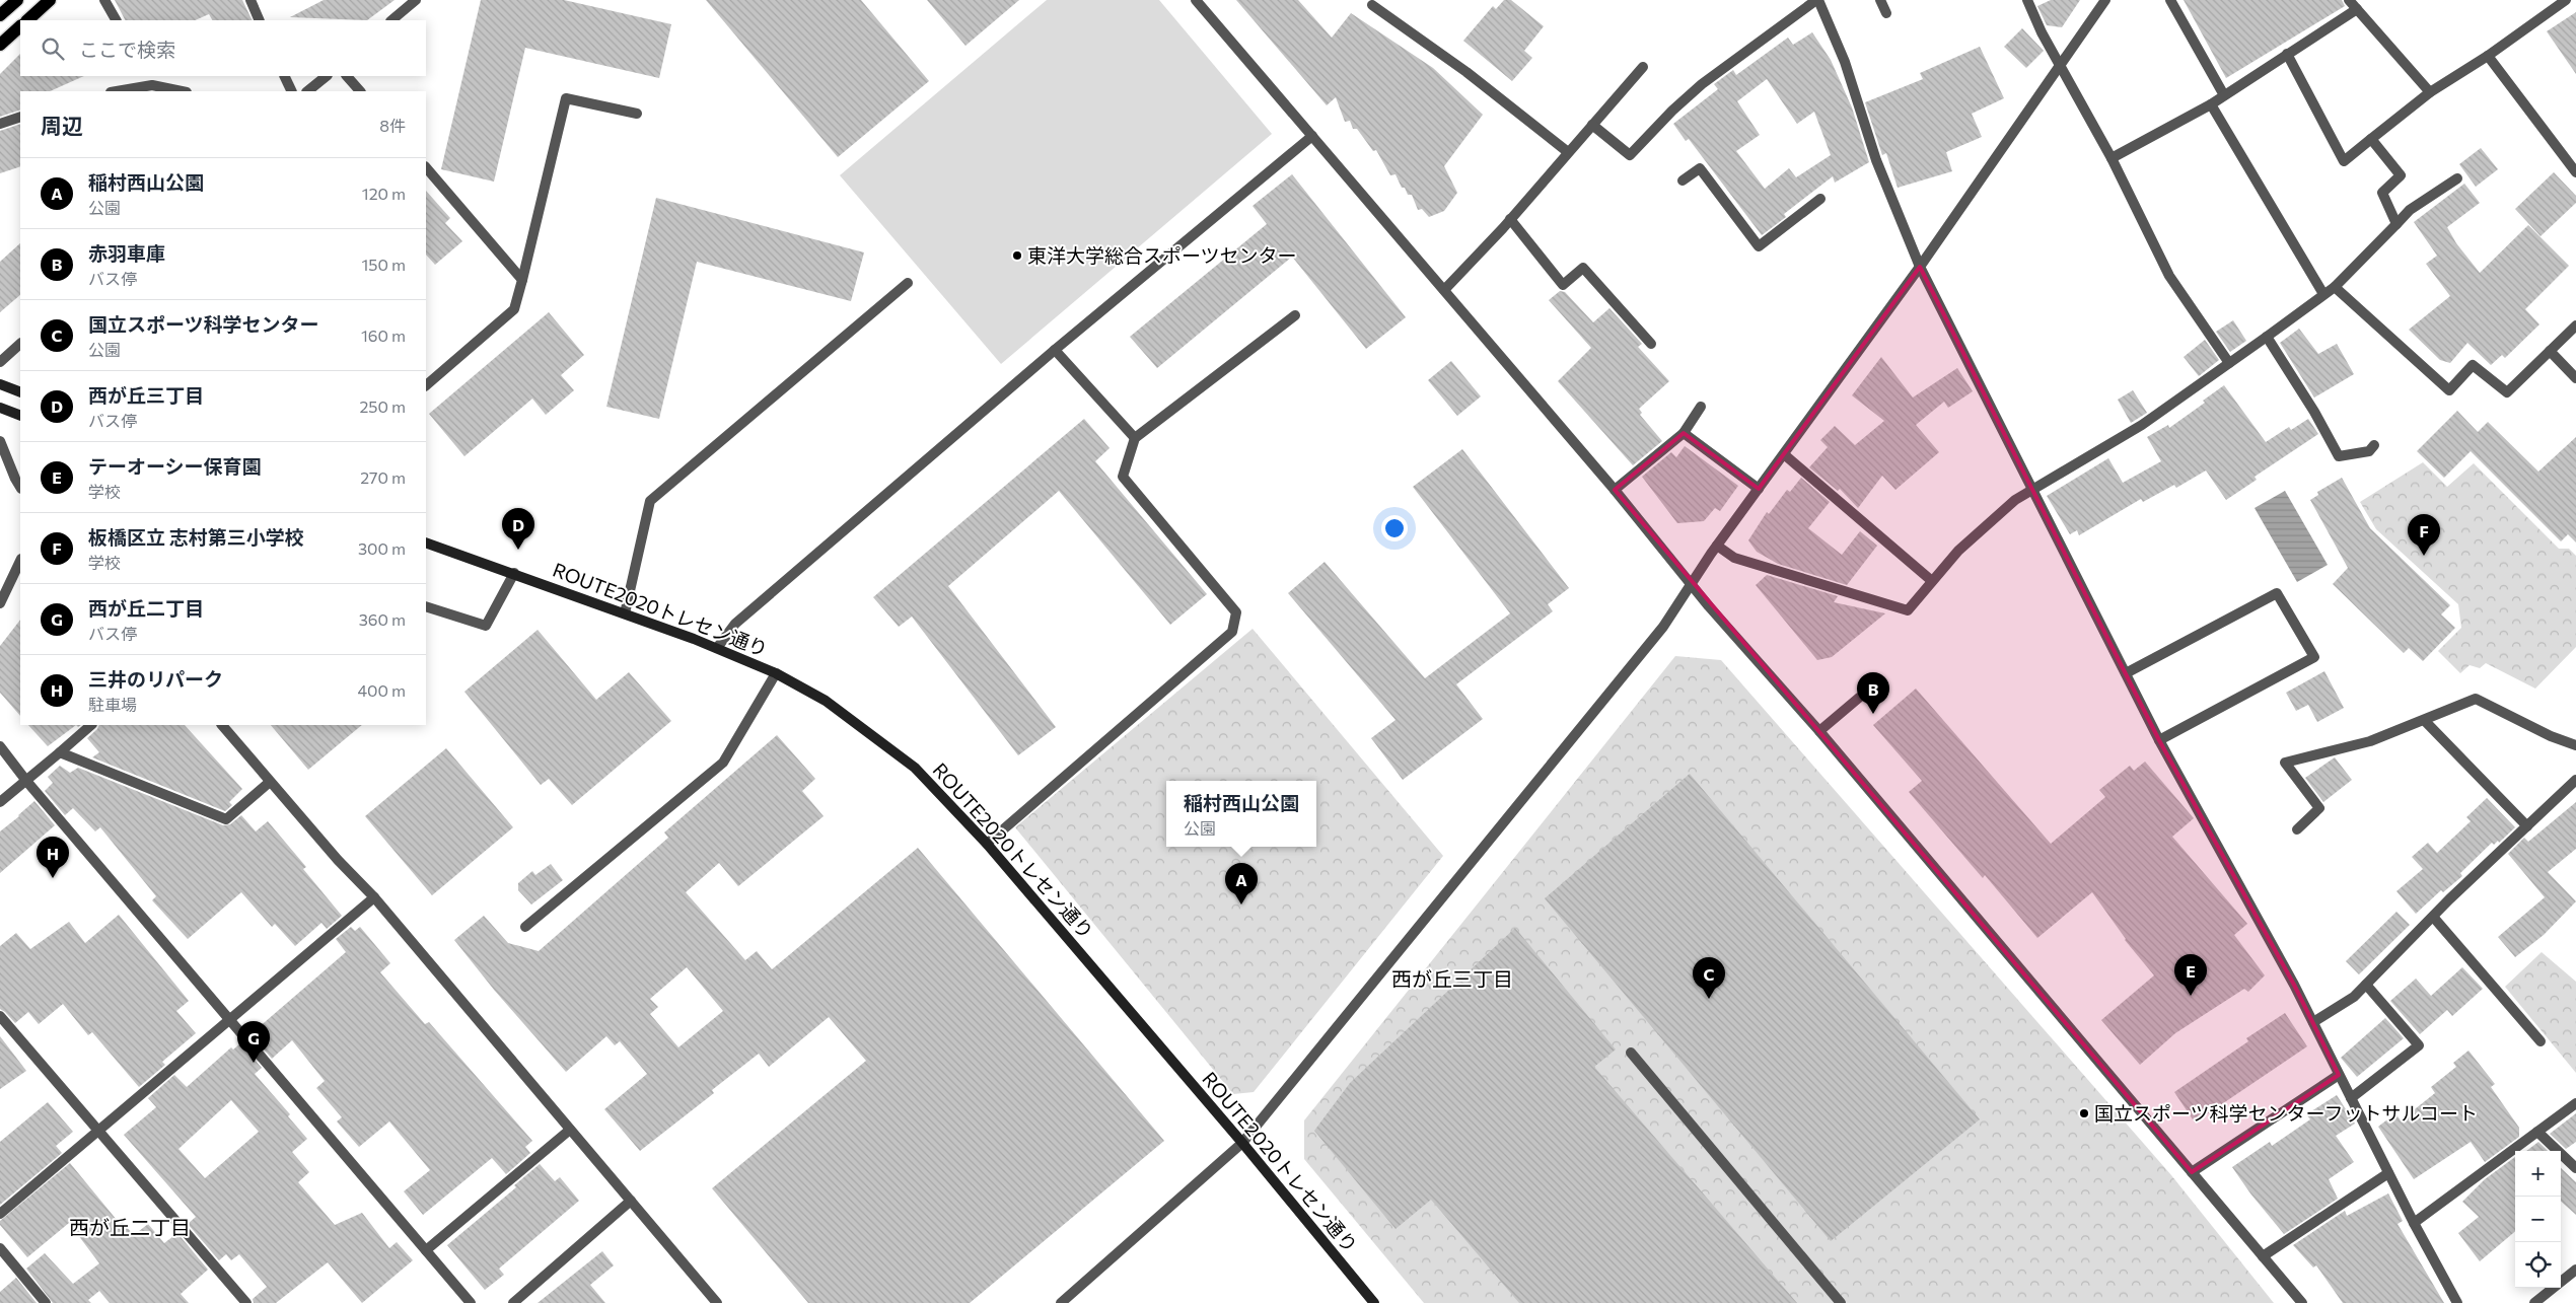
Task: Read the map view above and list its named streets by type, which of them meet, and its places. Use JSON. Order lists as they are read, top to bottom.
{
  "streets": {
    "main road": ["ROUTE2020トレセン通り"]
  },
  "districts": ["西が丘三丁目", "西が丘二丁目"],
  "places": ["東洋大学総合スポーツセンター", "国立スポーツ科学センターフットサルコート"],
  "page": {
    "search": "ここで検索",
    "heading": ["周辺", "8件"],
    "list": [
      {
        "mark": "A",
        "name": "稲村西山公園",
        "note": "公園",
        "value": "120 m"
      },
      {
        "mark": "B",
        "name": "赤羽車庫",
        "note": "バス停",
        "value": "150 m"
      },
      {
        "mark": "C",
        "name": "国立スポーツ科学センター",
        "note": "公園",
        "value": "160 m"
      },
      {
        "mark": "D",
        "name": "西が丘三丁目",
        "note": "バス停",
        "value": "250 m"
      },
      {
        "mark": "E",
        "name": "テーオーシー保育園",
        "note": "学校",
        "value": "270 m"
      },
      {
        "mark": "F",
        "name": "板橋区立 志村第三小学校",
        "note": "学校",
        "value": "300 m"
      },
      {
        "mark": "G",
        "name": "西が丘二丁目",
        "note": "バス停",
        "value": "360 m"
      },
      {
        "mark": "H",
        "name": "三井のリパーク",
        "note": "駐車場",
        "value": "400 m"
      }
    ],
    "pins": [
      "D",
      "F",
      "B",
      "H",
      "A",
      "E",
      "C",
      "G"
    ],
    "popup": ["稲村西山公園", "公園"],
    "map_buttons": ["+", "−"]
  }
}
